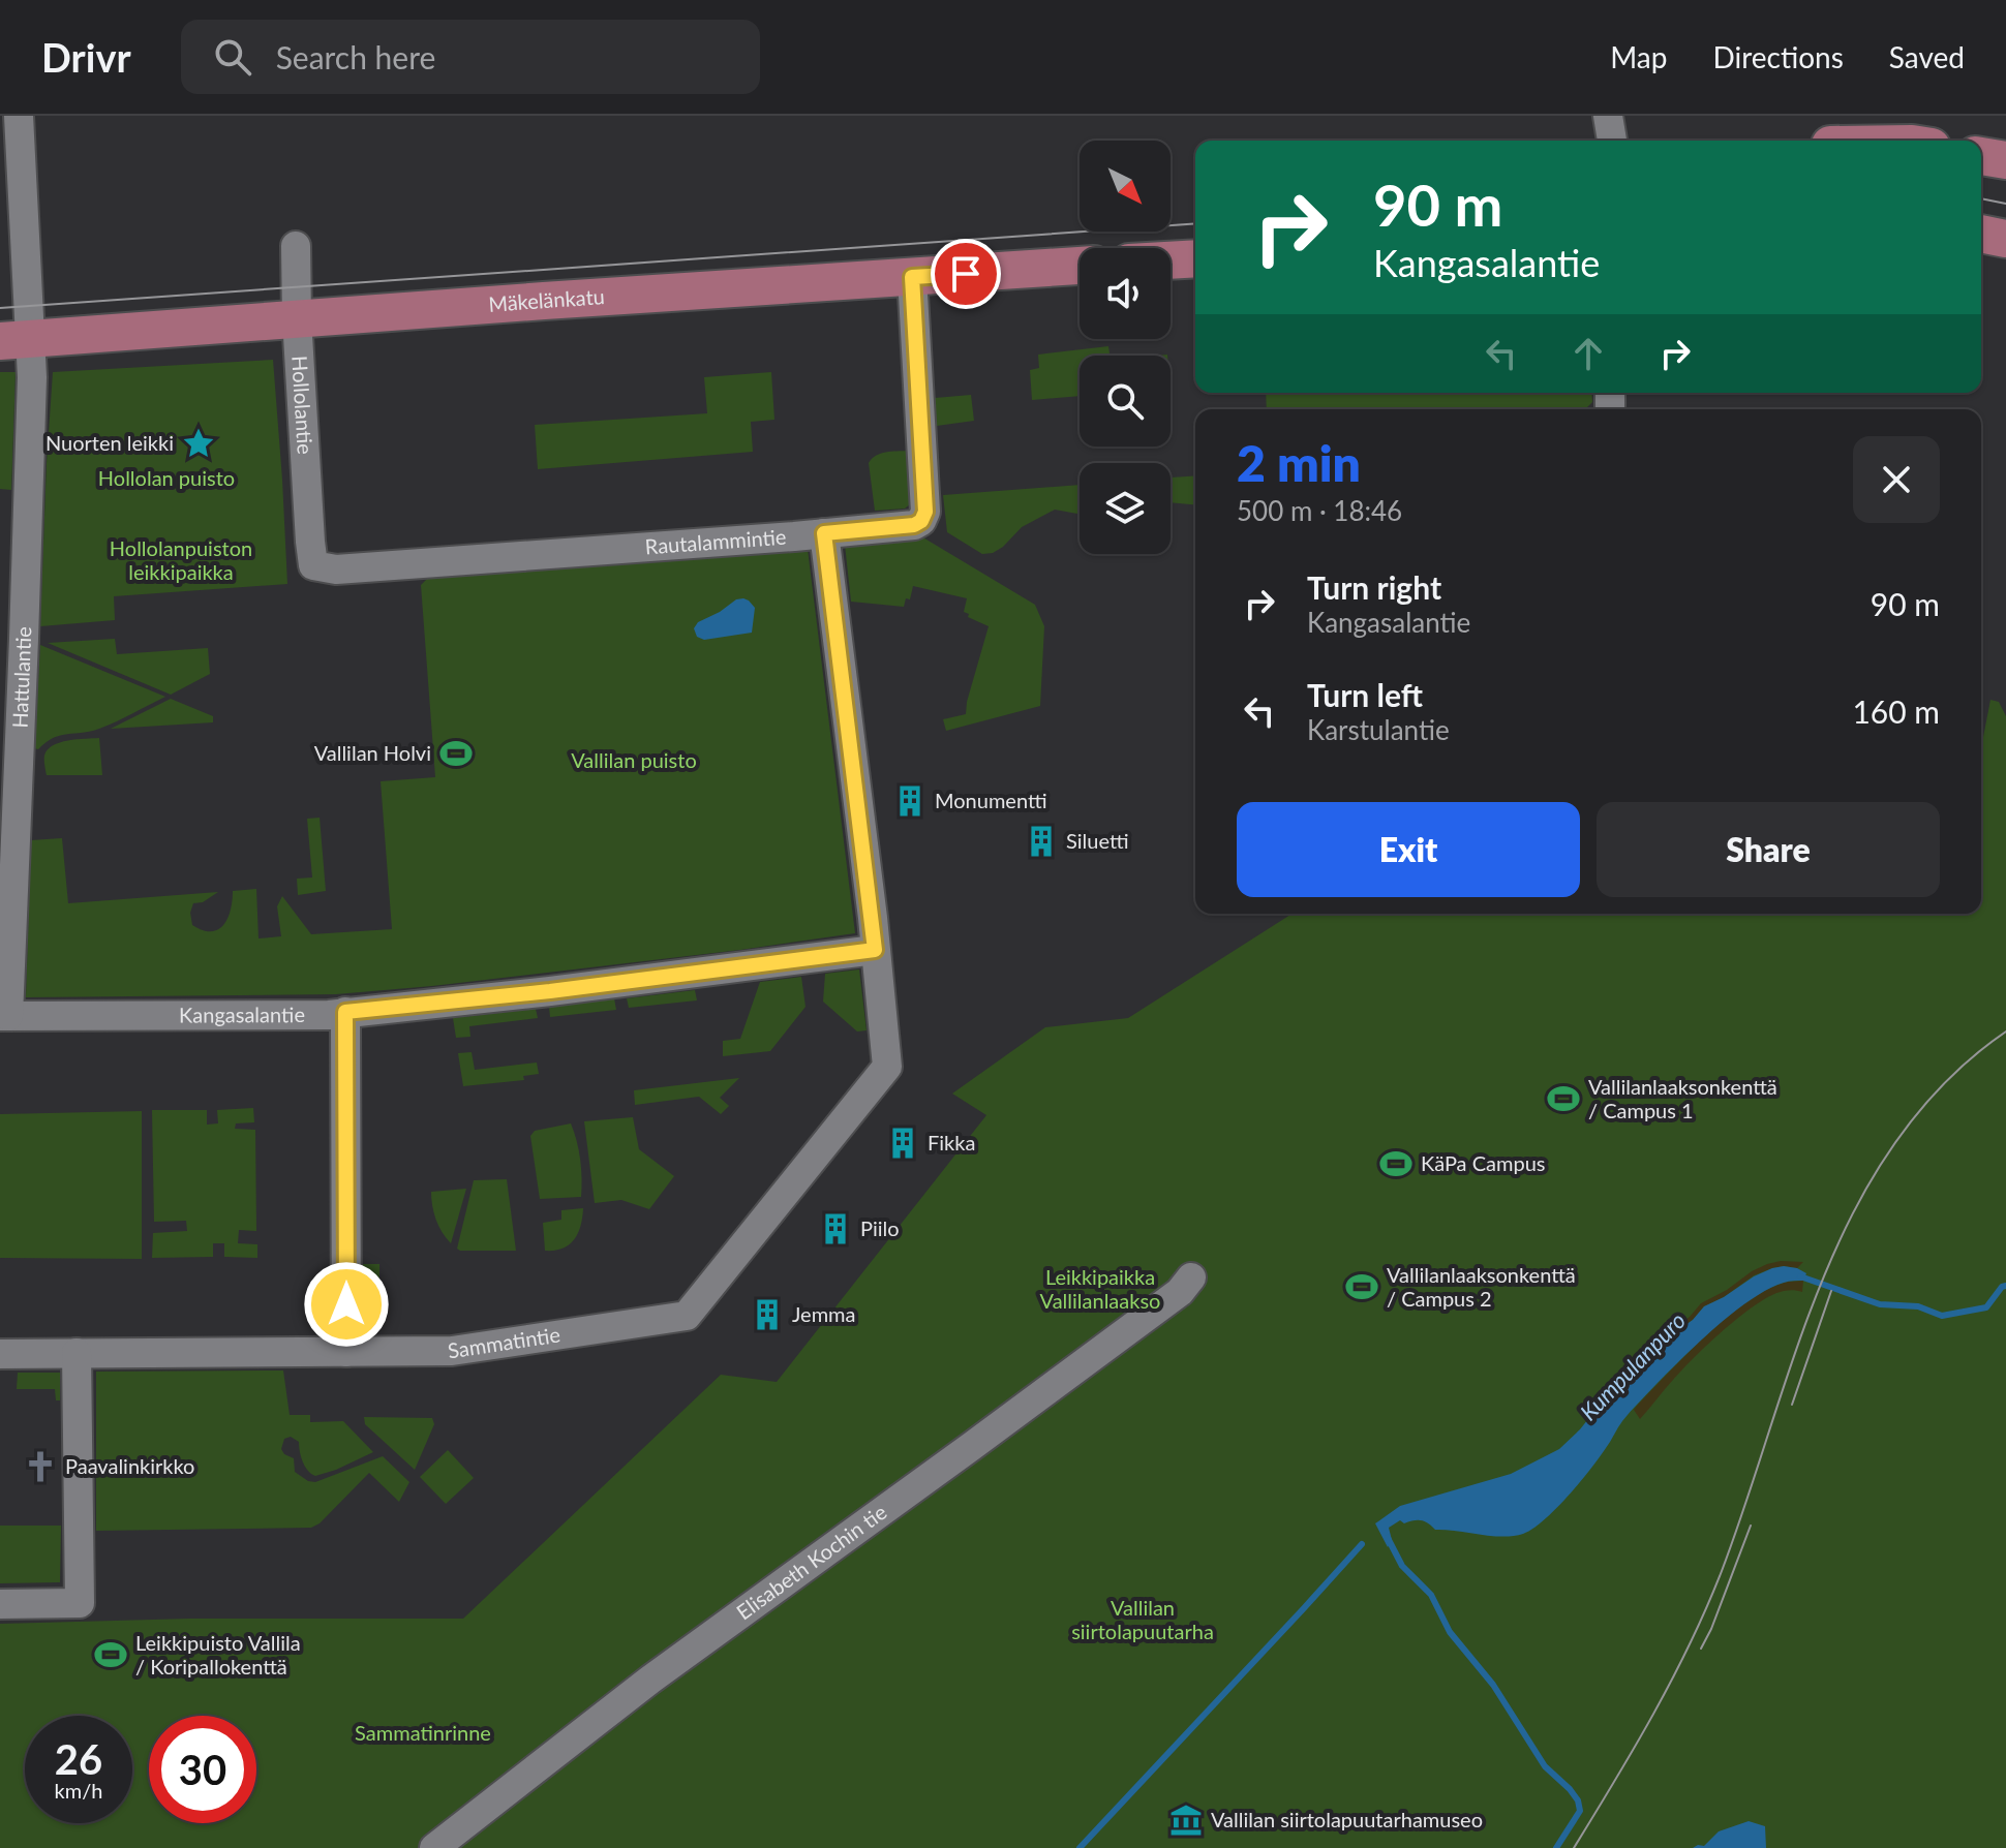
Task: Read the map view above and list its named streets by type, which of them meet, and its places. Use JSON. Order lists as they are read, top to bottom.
{
  "streets": {
    "main road": ["Mäkelänkatu"],
    "street": [
      "Hollolantie",
      "Rautalammintie",
      "Hattulantie",
      "Kangasalantie",
      "Sammatintie",
      "Elisabeth Kochin tie"
    ]
  },
  "crossings": [
    ["Mäkelänkatu", "Hollolantie"],
    ["Mäkelänkatu", "Rautalammintie"],
    ["Mäkelänkatu", "Hattulantie"],
    ["Hollolantie", "Rautalammintie"],
    ["Hattulantie", "Kangasalantie"],
    ["Kangasalantie", "Sammatintie"]
  ],
  "water": ["Kumpulanpuro"],
  "parks": [
    "Hollolan puisto",
    "Hollolanpuiston leikkipaikka",
    "Vallilan puisto",
    "Leikkipaikka Vallilanlaakso",
    "Vallilan siirtolapuutarha",
    "Sammatinrinne"
  ],
  "places": {
    "place": ["Nuorten leikki"],
    "sports": [
      "Vallilan Holvi",
      "Vallilanlaaksonkenttä / Campus 1",
      "KäPa Campus",
      "Vallilanlaaksonkenttä / Campus 2",
      "Leikkipuisto Vallila / Koripallokenttä"
    ],
    "building": [
      "Monumentti",
      "Siluetti",
      "Fikka",
      "Piilo",
      "Jemma"
    ],
    "church": ["Paavalinkirkko"],
    "museum": ["Vallilan siirtolapuutarhamuseo"]
  },
  "north": "bottom right",
  "page": {
    "header": "Drivr",
    "search": "Search here",
    "nav": ["Map", "Directions", "Saved"],
    "turn": ["90 m", "Kangasalantie"],
    "heading": ["2 min", "500 m · 18:46"],
    "list": [
      {
        "name": "Turn right",
        "note": "Kangasalantie",
        "value": "90 m"
      },
      {
        "name": "Turn left",
        "note": "Karstulantie",
        "value": "160 m"
      }
    ],
    "buttons": ["Exit", "Share"],
    "speed": "26 km/h",
    "limit": "30"
  }
}
